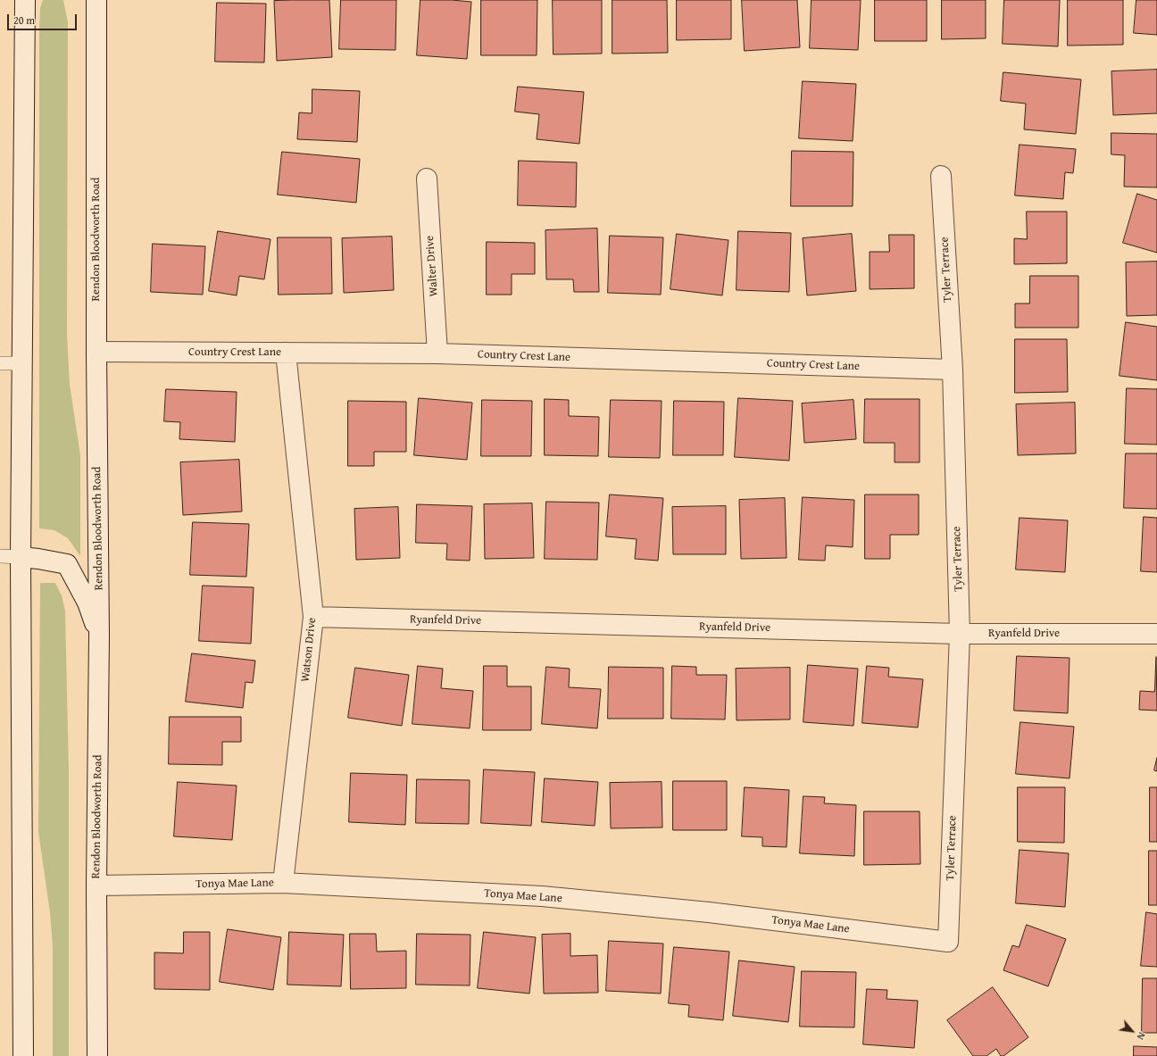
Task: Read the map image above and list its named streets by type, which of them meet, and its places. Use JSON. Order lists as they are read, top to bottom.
{
  "streets": {
    "street": [
      "Rendon Bloodworth Road",
      "Walter Drive",
      "Tyler Terrace",
      "Country Crest Lane",
      "Ryanfeld Drive",
      "Watson Drive",
      "Tonya Mae Lane"
    ]
  },
  "crossings": [
    ["Rendon Bloodworth Road", "Country Crest Lane"],
    ["Rendon Bloodworth Road", "Tonya Mae Lane"],
    ["Walter Drive", "Country Crest Lane"],
    ["Tyler Terrace", "Country Crest Lane"],
    ["Tyler Terrace", "Ryanfeld Drive"],
    ["Tyler Terrace", "Tonya Mae Lane"],
    ["Country Crest Lane", "Watson Drive"],
    ["Ryanfeld Drive", "Watson Drive"],
    ["Watson Drive", "Tonya Mae Lane"]
  ],
  "scale_bar": "20 m",
  "north": "bottom right"
}
